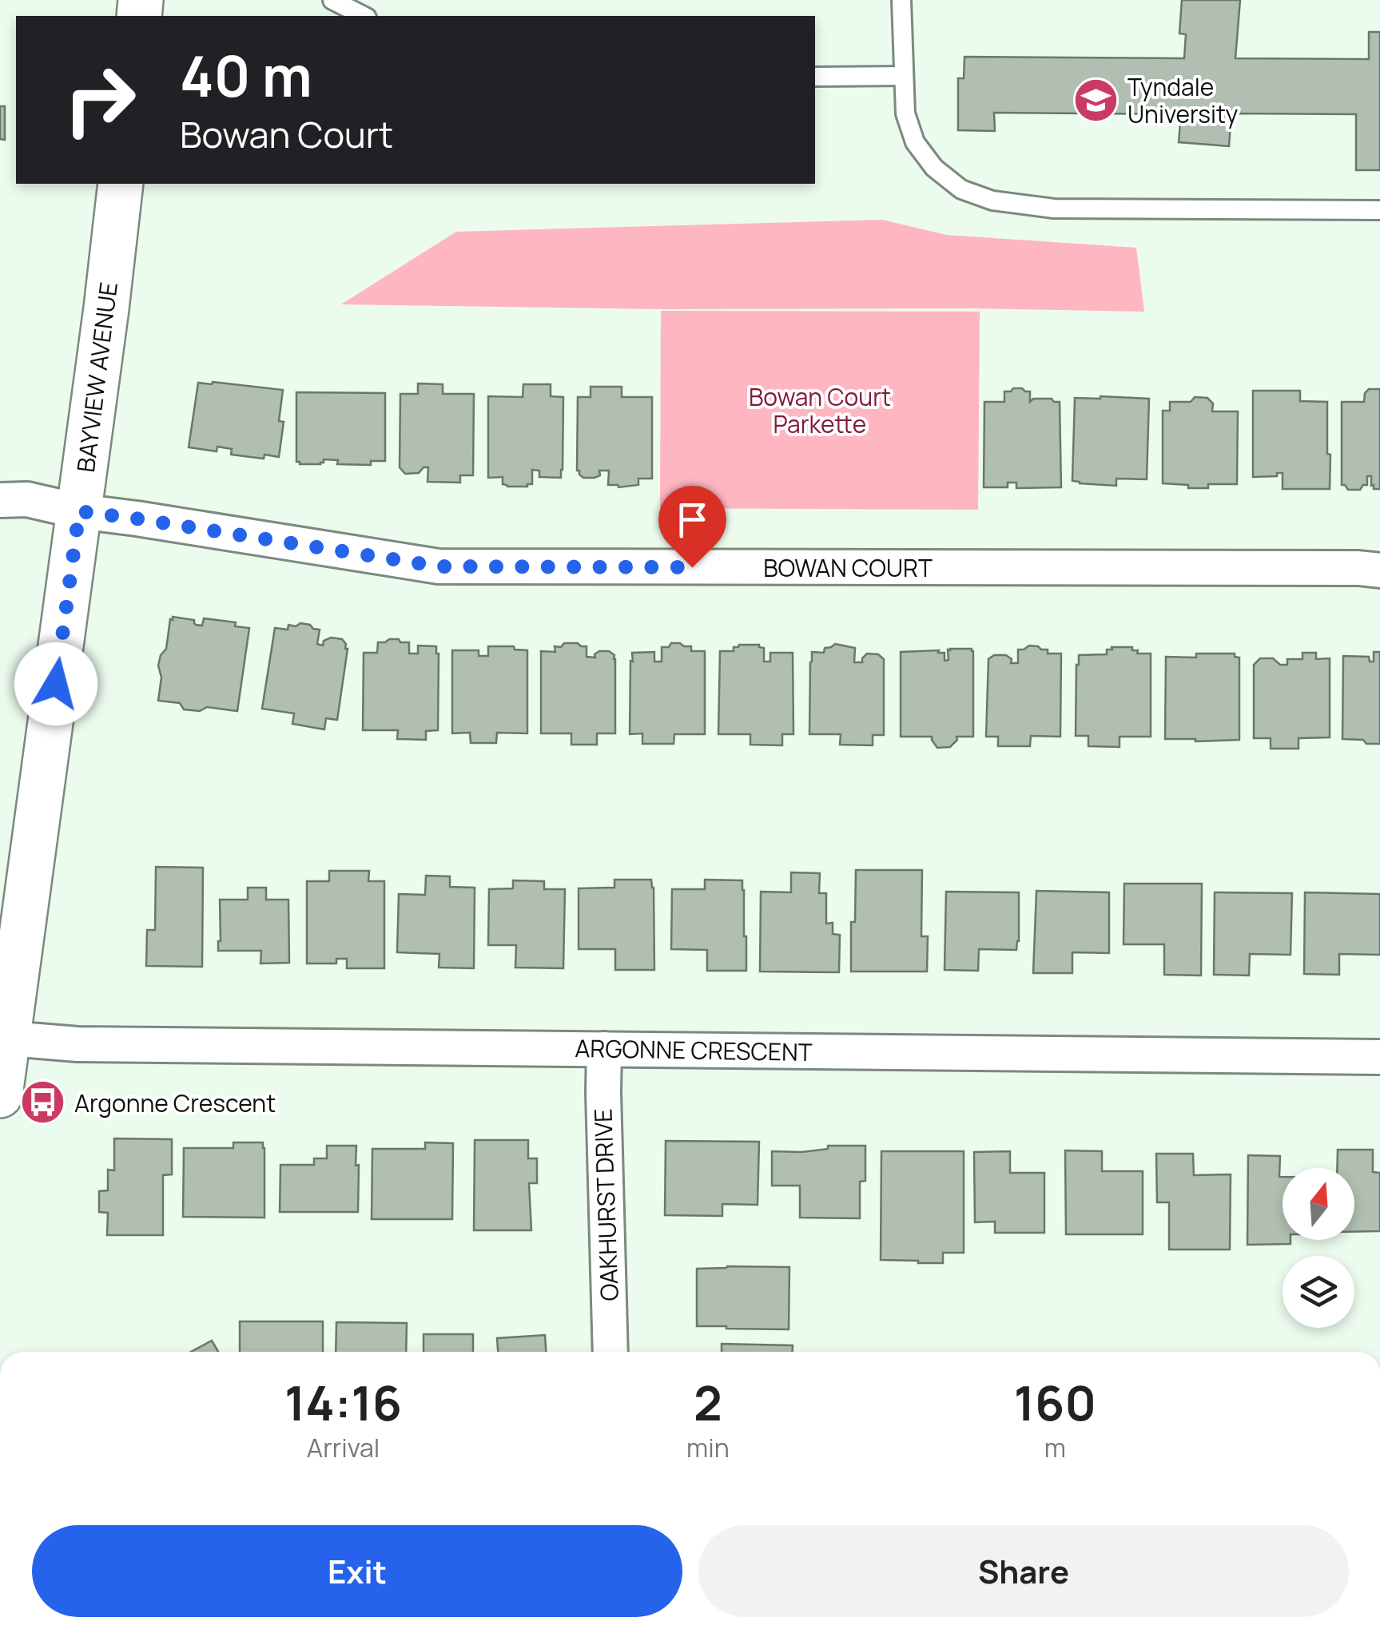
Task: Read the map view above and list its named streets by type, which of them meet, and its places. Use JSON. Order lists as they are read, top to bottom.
{
  "streets": {
    "main road": ["BAYVIEW AVENUE"],
    "street": ["BOWAN COURT", "ARGONNE CRESCENT", "OAKHURST DRIVE"]
  },
  "crossings": [
    ["BAYVIEW AVENUE", "BOWAN COURT"],
    ["BAYVIEW AVENUE", "ARGONNE CRESCENT"],
    ["ARGONNE CRESCENT", "OAKHURST DRIVE"]
  ],
  "parks": ["Bowan Court Parkette"],
  "places": {
    "school or university": ["Tyndale University"],
    "bus stop": ["Argonne Crescent"]
  },
  "north": "top",
  "page": {
    "turn": ["40 m", "Bowan Court"],
    "eta": [
      "14:16",
      "Arrival",
      "2",
      "min",
      "160",
      "m"
    ],
    "buttons": ["Exit", "Share"]
  }
}
